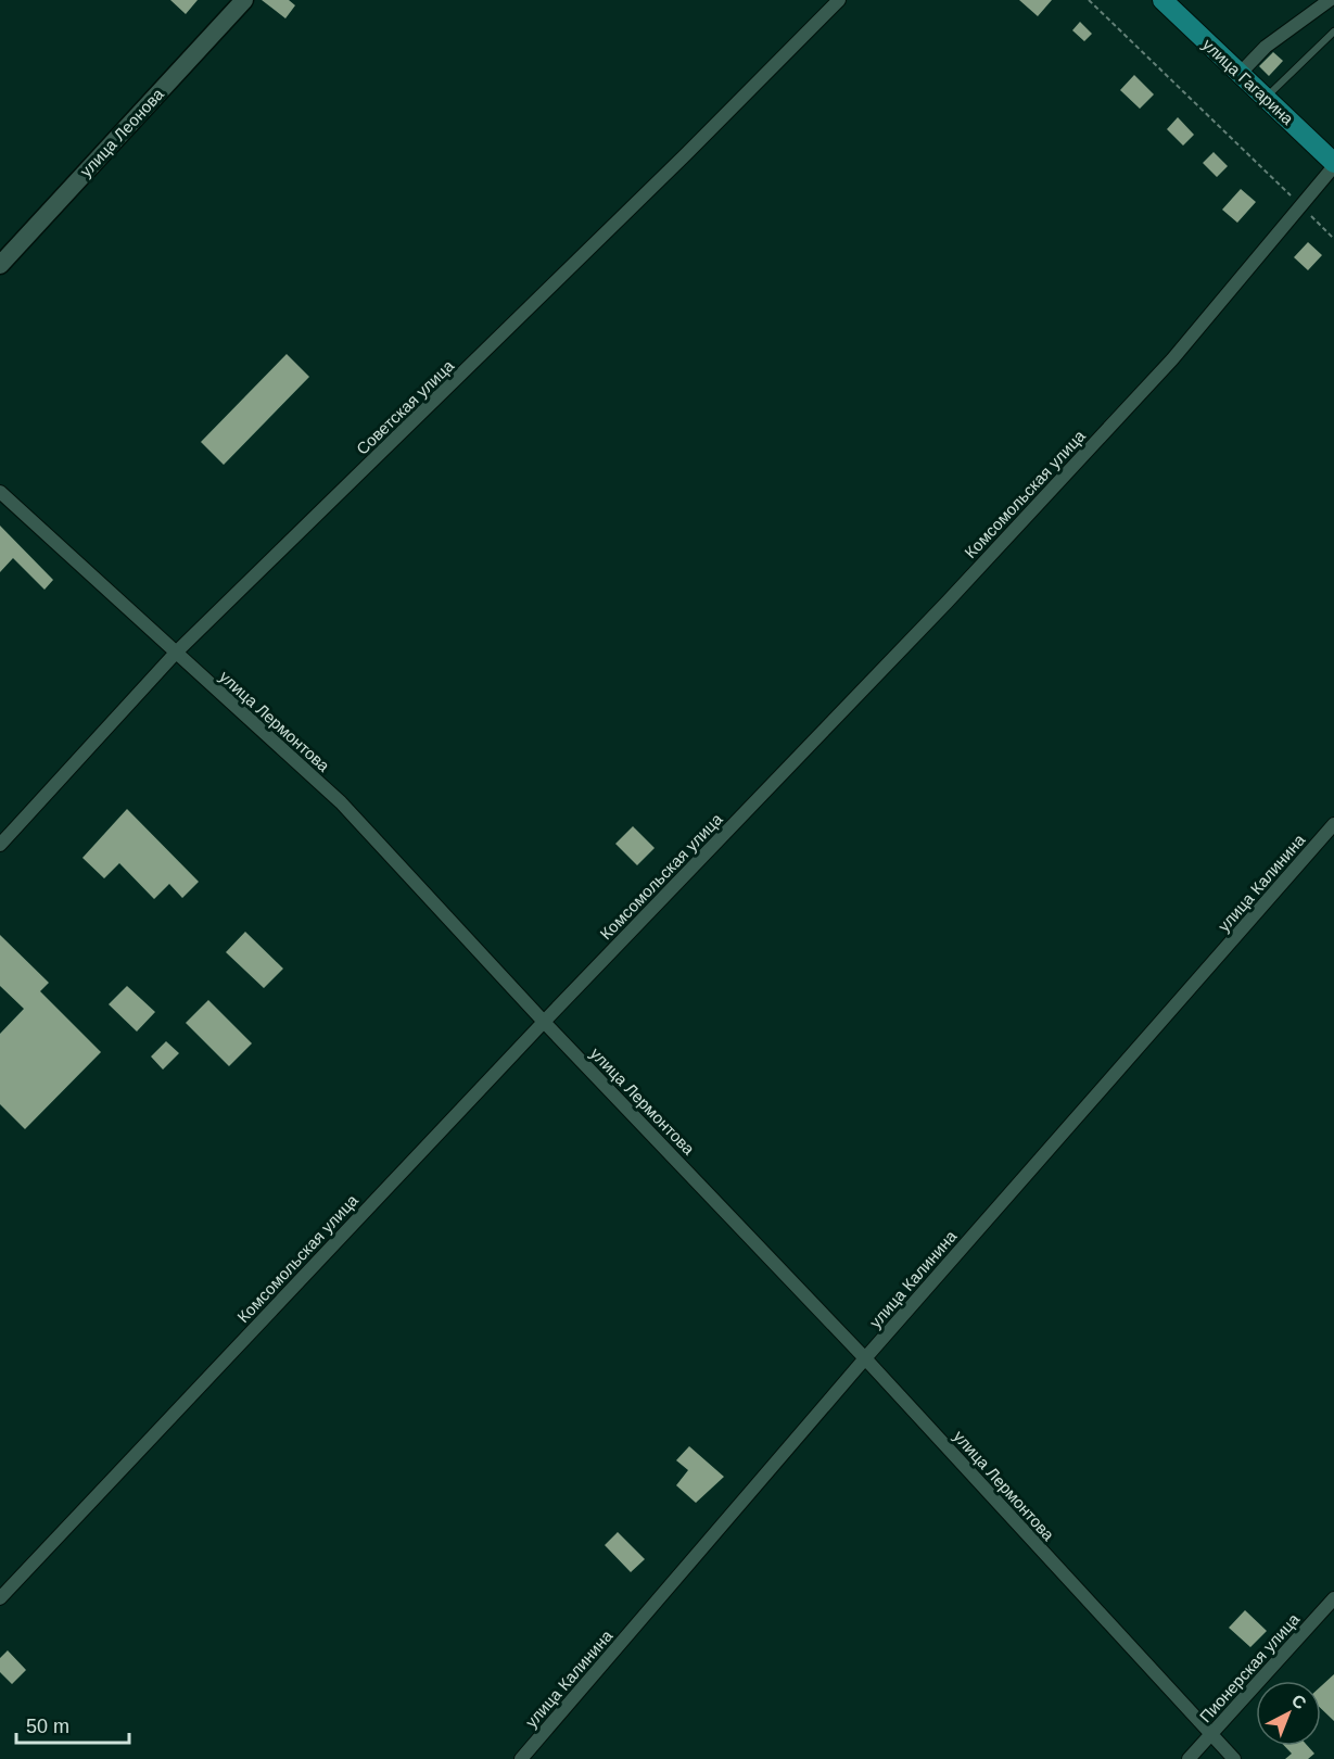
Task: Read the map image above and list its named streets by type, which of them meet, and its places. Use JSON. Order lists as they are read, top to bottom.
{
  "streets": {
    "main road": ["улица Гагарина", "улица Леонова"],
    "street": [
      "Советская улица",
      "Комсомольская улица",
      "улица Лермонтова",
      "улица Калинина",
      "Пионерская улица"
    ]
  },
  "crossings": [
    ["улица Гагарина", "Комсомольская улица"],
    ["Советская улица", "улица Лермонтова"],
    ["Комсомольская улица", "улица Лермонтова"],
    ["улица Лермонтова", "улица Калинина"],
    ["улица Лермонтова", "Пионерская улица"]
  ],
  "scale_bar": "50 m",
  "north": "top right"
}
